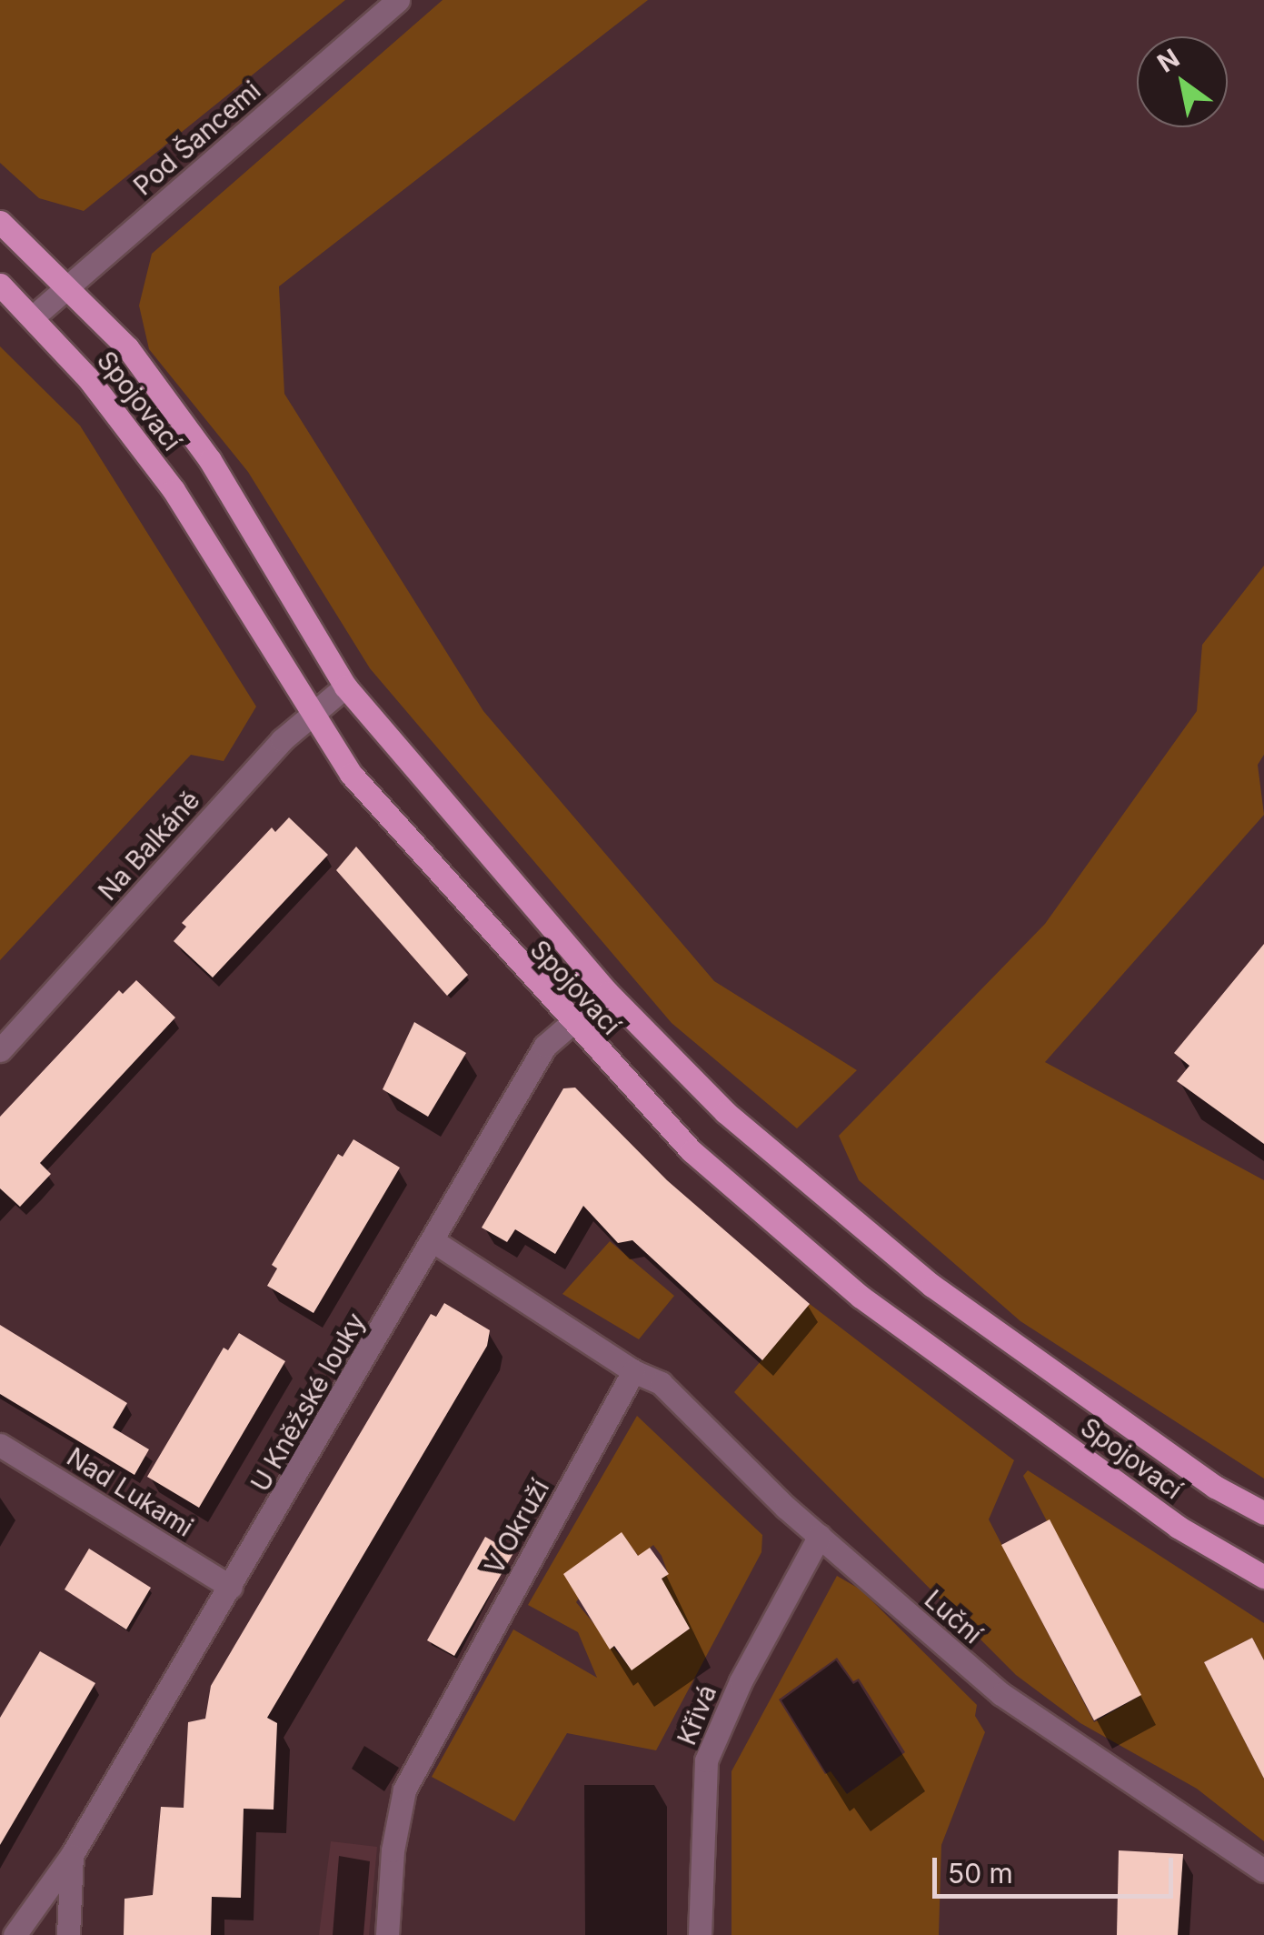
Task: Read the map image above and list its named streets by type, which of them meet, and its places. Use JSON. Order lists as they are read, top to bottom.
{
  "streets": {
    "main road": ["Spojovací"],
    "street": [
      "Pod Šancemi",
      "Na Balkáně",
      "U Kněžské louky",
      "Nad Lukami",
      "V Okruží",
      "Luční",
      "Křivá"
    ]
  },
  "crossings": [
    ["Pod Šancemi", "Spojovací"],
    ["Spojovací", "Na Balkáně"],
    ["Spojovací", "U Kněžské louky"],
    ["U Kněžské louky", "Nad Lukami"],
    ["V Okruží", "Luční"],
    ["Luční", "Křivá"]
  ],
  "scale_bar": "50 m",
  "north": "top left"
}
